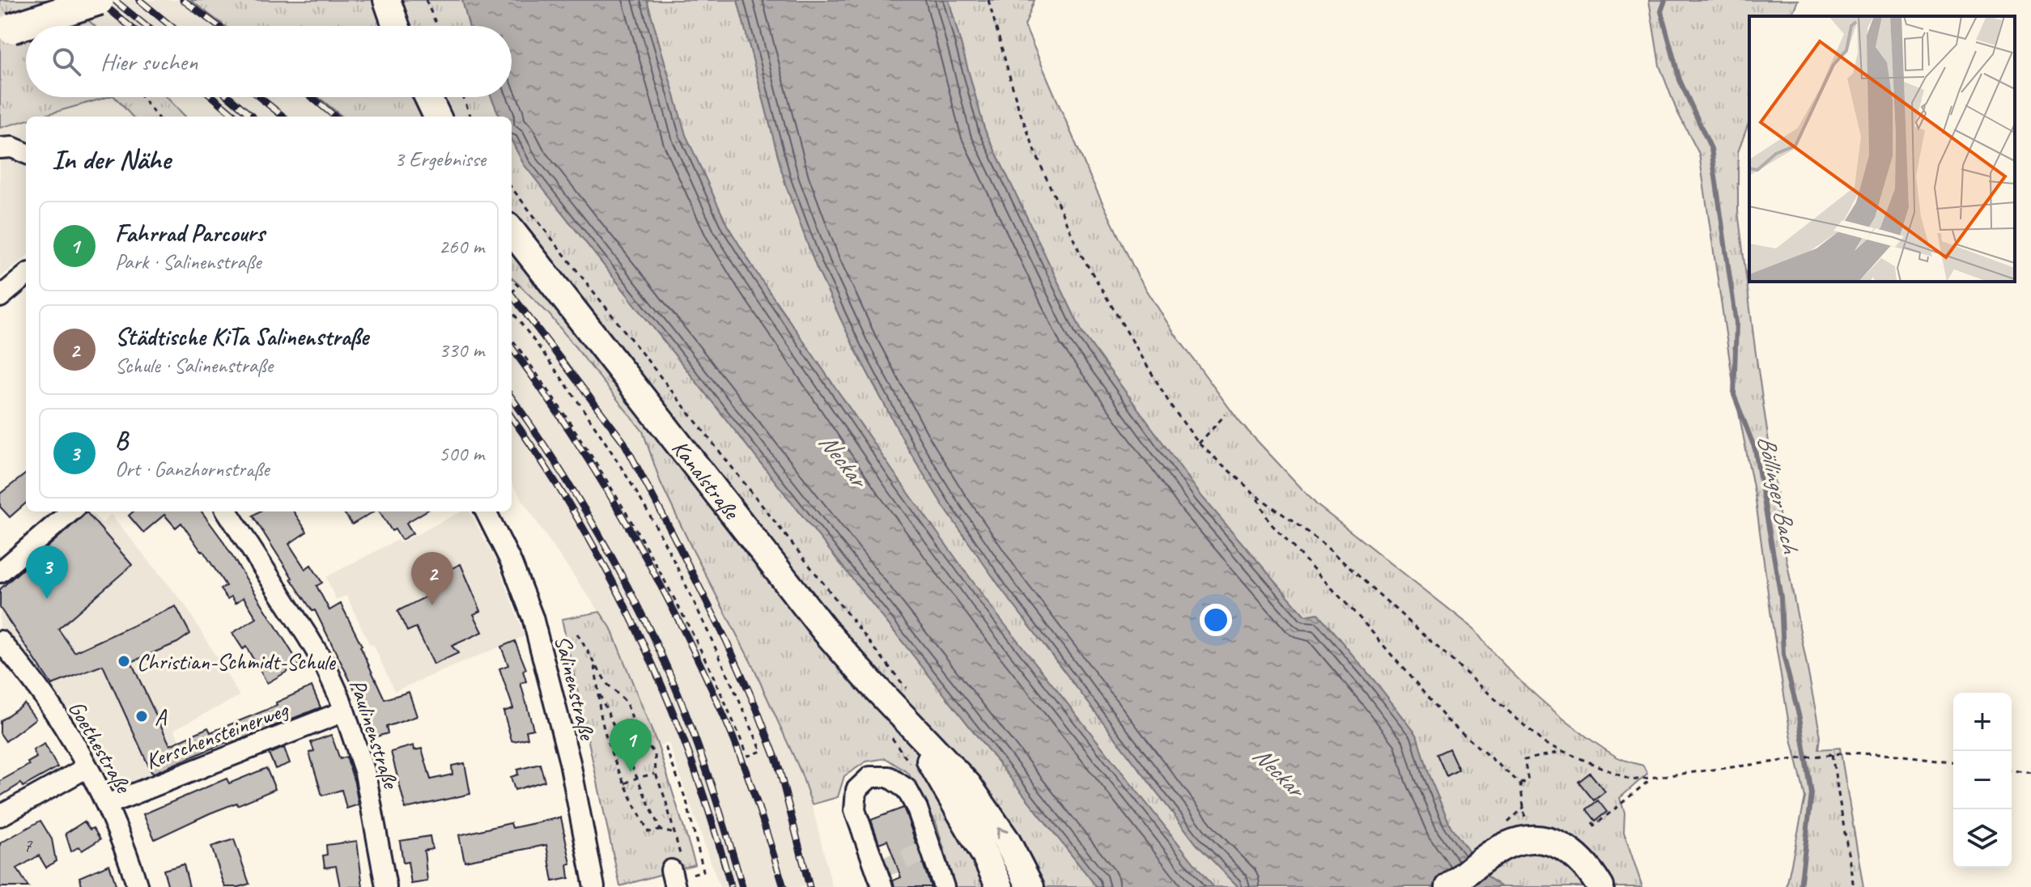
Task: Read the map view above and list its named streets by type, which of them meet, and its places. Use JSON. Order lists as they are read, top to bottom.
{
  "streets": {
    "main road": ["Kanalstraße"],
    "street": [
      "Salinenstraße",
      "Paulinenstraße",
      "Kerschensteinerweg",
      "Goethestraße"
    ]
  },
  "crossings": [
    ["Paulinenstraße", "Kerschensteinerweg"],
    ["Kerschensteinerweg", "Goethestraße"]
  ],
  "water": ["Neckar", "Böllinger Bach"],
  "places": ["Christian-Schmidt-Schule", "A"],
  "house_numbers": ["7"],
  "page": {
    "search": "Hier suchen",
    "heading": ["In der Nähe", "3 Ergebnisse"],
    "list": [
      {
        "mark": "1",
        "name": "Fahrrad Parcours",
        "note": "Park · Salinenstraße",
        "value": "260 m"
      },
      {
        "mark": "2",
        "name": "Städtische KiTa Salinenstraße",
        "note": "Schule · Salinenstraße",
        "value": "330 m"
      },
      {
        "mark": "3",
        "name": "B",
        "note": "Ort · Ganzhornstraße",
        "value": "500 m"
      }
    ],
    "pins": ["3", "2", "1"],
    "map_buttons": ["+", "−"]
  }
}
